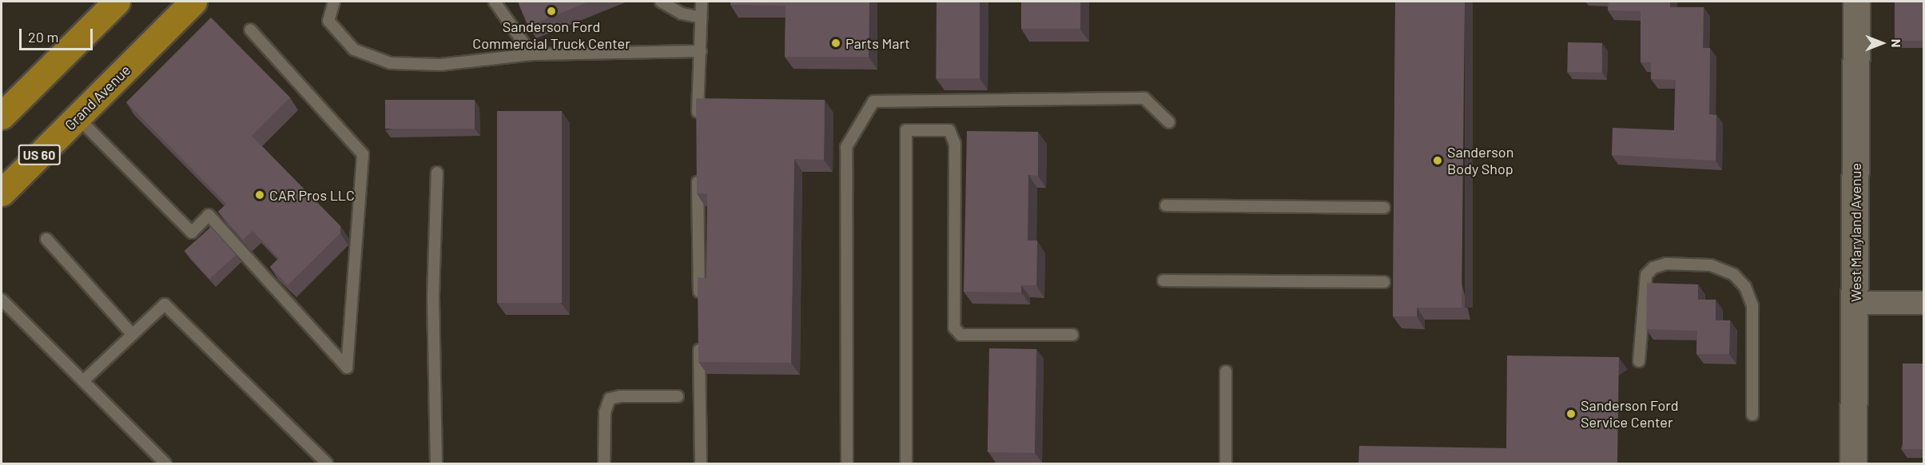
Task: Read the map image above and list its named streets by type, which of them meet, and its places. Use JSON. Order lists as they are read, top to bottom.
{
  "streets": {
    "highway": ["Grand Avenue", "US 60"],
    "street": ["West Maryland Avenue"]
  },
  "places": [
    "Sanderson Ford Commercial Truck Center",
    "Parts Mart",
    "Sanderson Body Shop",
    "CAR Pros LLC",
    "Sanderson Ford Service Center"
  ],
  "scale_bar": "20 m",
  "north": "right"
}
